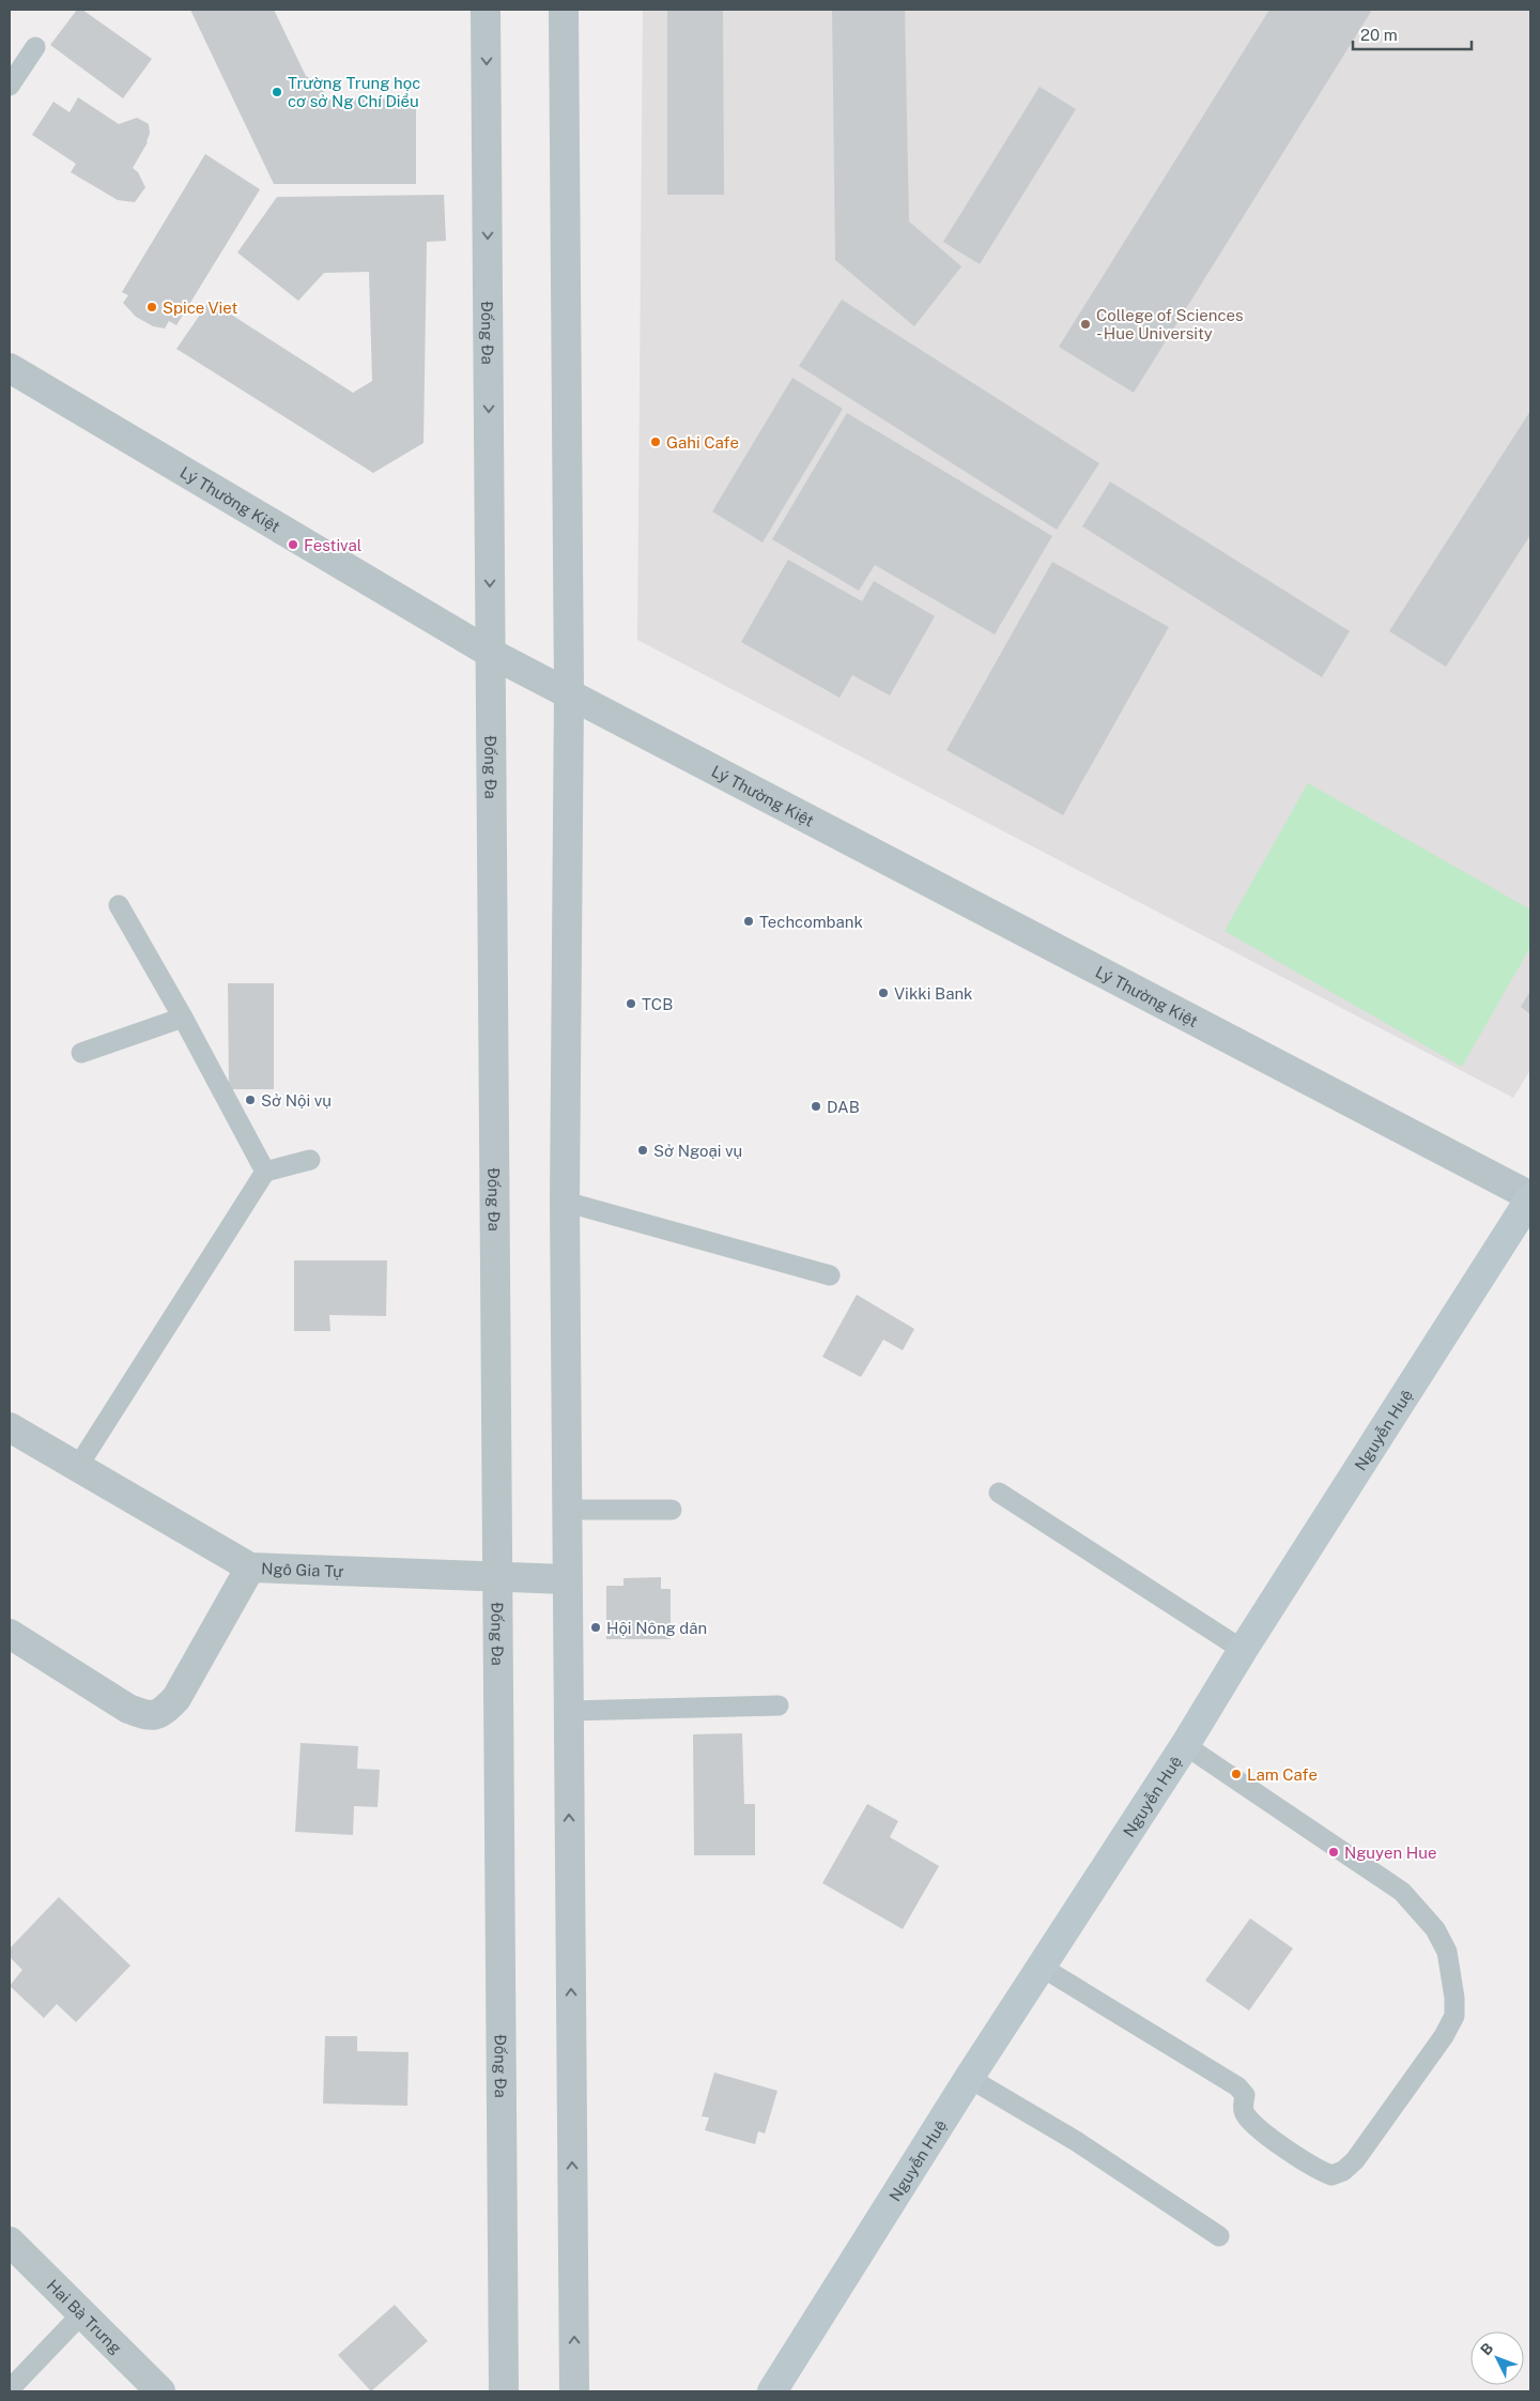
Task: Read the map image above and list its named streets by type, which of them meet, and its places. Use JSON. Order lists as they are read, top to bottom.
{
  "streets": {
    "main road": ["Nguyễn Huệ"],
    "street": [
      "Đống Đa",
      "Lý Thường Kiệt",
      "Ngô Gia Tự",
      "Hai Bà Trưng"
    ]
  },
  "crossings": [
    ["Đống Đa", "Lý Thường Kiệt"],
    ["Đống Đa", "Ngô Gia Tự"],
    ["Lý Thường Kiệt", "Nguyễn Huệ"]
  ],
  "places": [
    "Trường Trung học cơ sở Ng Chí Diểu",
    "Spice Viet",
    "College of Sciences - Hue University",
    "Gahi Cafe",
    "Festival",
    "Techcombank",
    "Vikki Bank",
    "TCB",
    "Sở Nội vụ",
    "DAB",
    "Sở Ngoại vụ",
    "Hội Nông dân",
    "Lam Cafe",
    "Nguyen Hue"
  ],
  "scale_bar": "20 m",
  "north": "top left"
}
